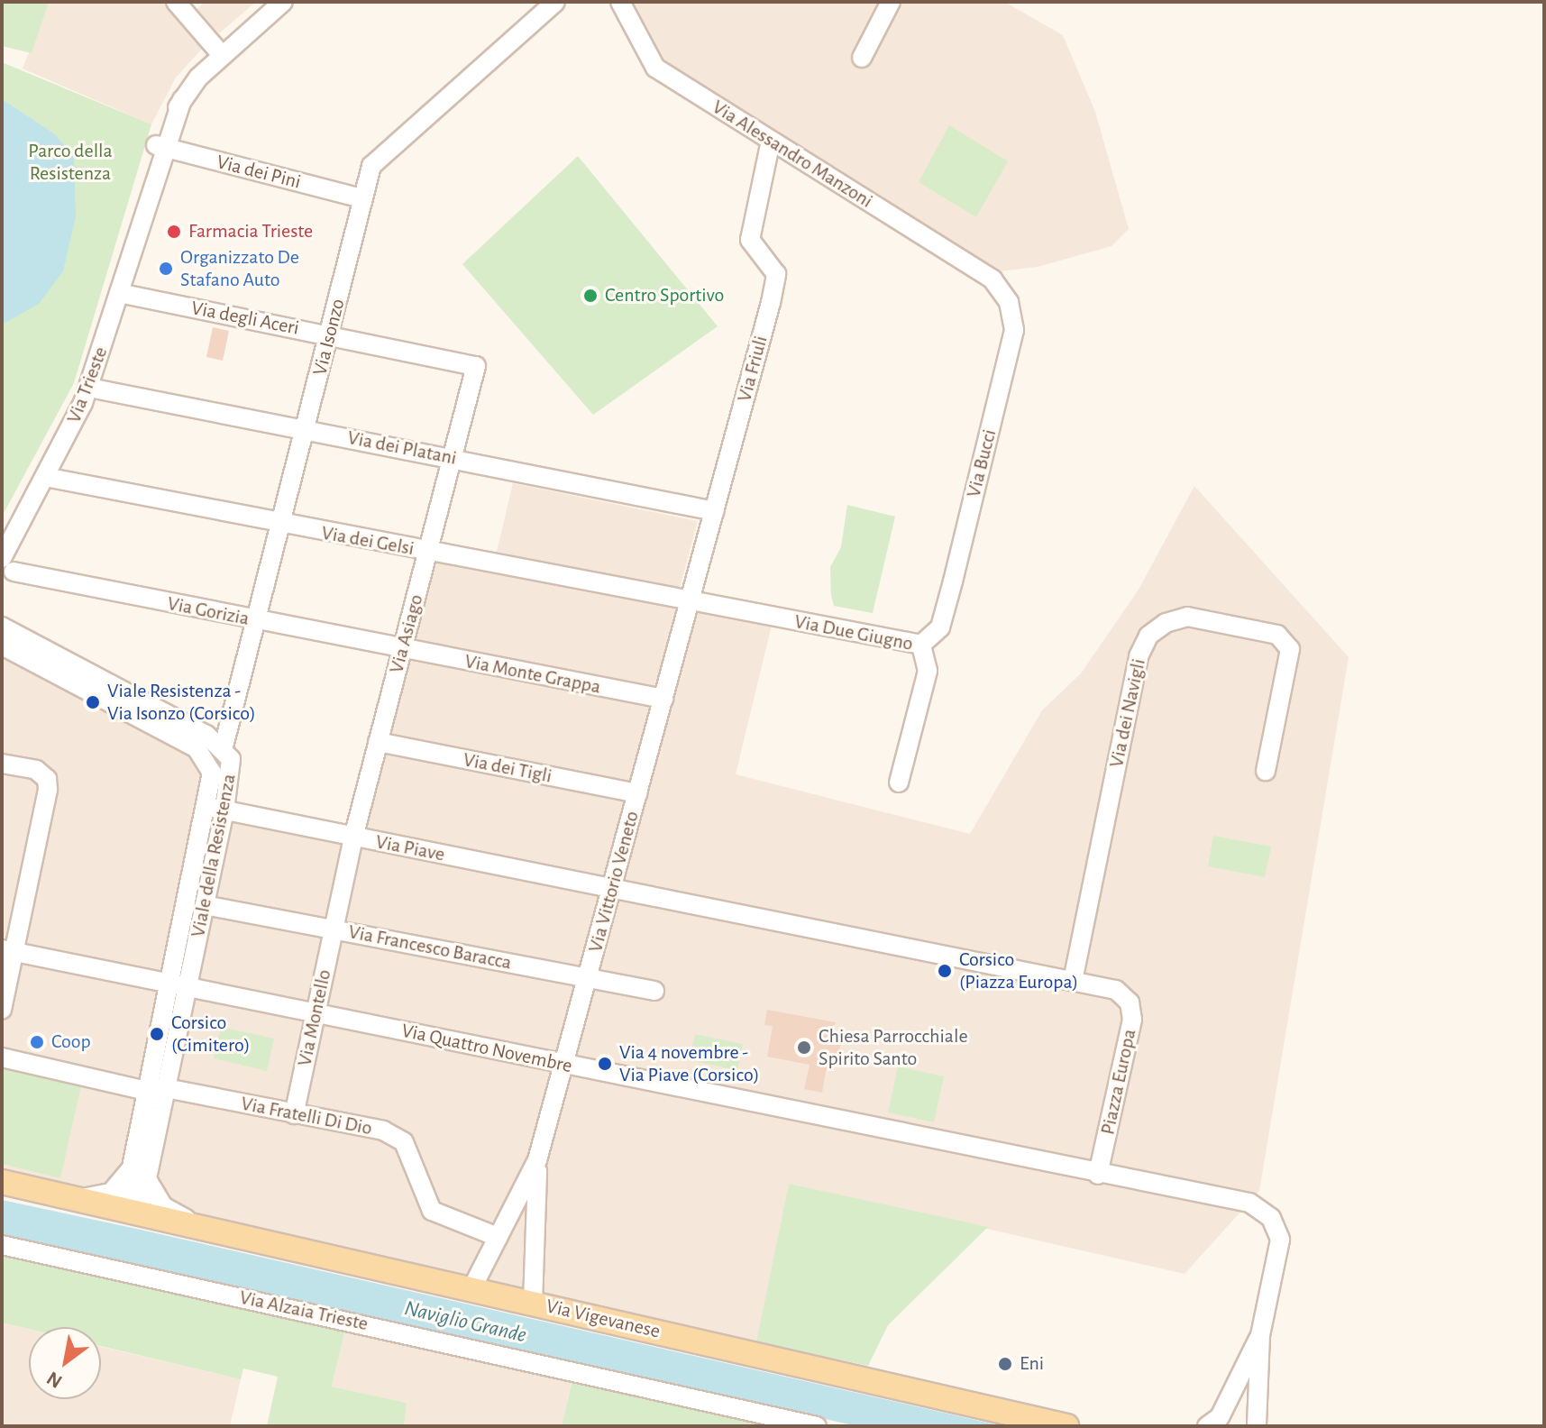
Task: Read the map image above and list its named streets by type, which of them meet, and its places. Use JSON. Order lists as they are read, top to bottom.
{
  "streets": {
    "main road": ["Via Vigevanese"],
    "street": [
      "Via Alessandro Manzoni",
      "Via dei Pini",
      "Via degli Aceri",
      "Via Isonzo",
      "Via Friuli",
      "Via Trieste",
      "Via dei Platani",
      "Via Bucci",
      "Via dei Gelsi",
      "Via Gorizia",
      "Via Due Giugno",
      "Via Asiago",
      "Via Monte Grappa",
      "Via dei Navigli",
      "Via dei Tigli",
      "Via Piave",
      "Viale della Resistenza",
      "Via Vittorio Veneto",
      "Via Francesco Baracca",
      "Via Montello",
      "Via Quattro Novembre",
      "Piazza Europa",
      "Via Fratelli Di Dio",
      "Via Alzaia Trieste"
    ]
  },
  "crossings": [
    ["Via Alessandro Manzoni", "Via Friuli"],
    ["Via Alessandro Manzoni", "Via Bucci"],
    ["Via dei Pini", "Via Isonzo"],
    ["Via dei Pini", "Via Trieste"],
    ["Via degli Aceri", "Via Isonzo"],
    ["Via degli Aceri", "Via Trieste"],
    ["Via degli Aceri", "Via Asiago"],
    ["Via Isonzo", "Via dei Platani"],
    ["Via Isonzo", "Via dei Gelsi"],
    ["Via Isonzo", "Via Gorizia"],
    ["Via Isonzo", "Via Asiago"],
    ["Via Isonzo", "Viale della Resistenza"],
    ["Via Friuli", "Via dei Platani"],
    ["Via Friuli", "Via dei Gelsi"],
    ["Via Friuli", "Via Due Giugno"],
    ["Via Friuli", "Via Vittorio Veneto"],
    ["Via Trieste", "Via dei Platani"],
    ["Via Trieste", "Via dei Gelsi"],
    ["Via Trieste", "Via Gorizia"],
    ["Via dei Platani", "Via Asiago"],
    ["Via Bucci", "Via Due Giugno"],
    ["Via dei Gelsi", "Via Due Giugno"],
    ["Via dei Gelsi", "Via Asiago"],
    ["Via dei Gelsi", "Via Vittorio Veneto"],
    ["Via Gorizia", "Via Asiago"],
    ["Via Gorizia", "Via Monte Grappa"],
    ["Via Due Giugno", "Via Vittorio Veneto"],
    ["Via Asiago", "Via Monte Grappa"],
    ["Via Asiago", "Via dei Tigli"],
    ["Via Asiago", "Via Piave"],
    ["Via Asiago", "Via Montello"],
    ["Via Monte Grappa", "Via Vittorio Veneto"],
    ["Via dei Navigli", "Piazza Europa"],
    ["Via dei Tigli", "Via Vittorio Veneto"],
    ["Via Piave", "Viale della Resistenza"],
    ["Via Piave", "Via Vittorio Veneto"],
    ["Via Piave", "Via Montello"],
    ["Via Piave", "Piazza Europa"],
    ["Viale della Resistenza", "Via Francesco Baracca"],
    ["Viale della Resistenza", "Via Quattro Novembre"],
    ["Viale della Resistenza", "Via Fratelli Di Dio"],
    ["Viale della Resistenza", "Via Vigevanese"],
    ["Via Vittorio Veneto", "Via Francesco Baracca"],
    ["Via Vittorio Veneto", "Via Quattro Novembre"],
    ["Via Vittorio Veneto", "Piazza Europa"],
    ["Via Vittorio Veneto", "Via Fratelli Di Dio"],
    ["Via Vittorio Veneto", "Via Vigevanese"],
    ["Via Francesco Baracca", "Via Montello"],
    ["Via Montello", "Via Quattro Novembre"],
    ["Via Montello", "Via Fratelli Di Dio"],
    ["Via Quattro Novembre", "Piazza Europa"]
  ],
  "water": ["Naviglio Grande"],
  "parks": ["Parco della Resistenza"],
  "places": [
    "Farmacia Trieste",
    "Organizzato De Stafano Auto",
    "Centro Sportivo",
    "Viale Resistenza - Via Isonzo (Corsico)",
    "Corsico (Piazza Europa)",
    "Corsico (Cimitero)",
    "Coop",
    "Chiesa Parrocchiale Spirito Santo",
    "Via 4 novembre - Via Piave (Corsico)",
    "Eni"
  ],
  "north": "bottom left"
}
